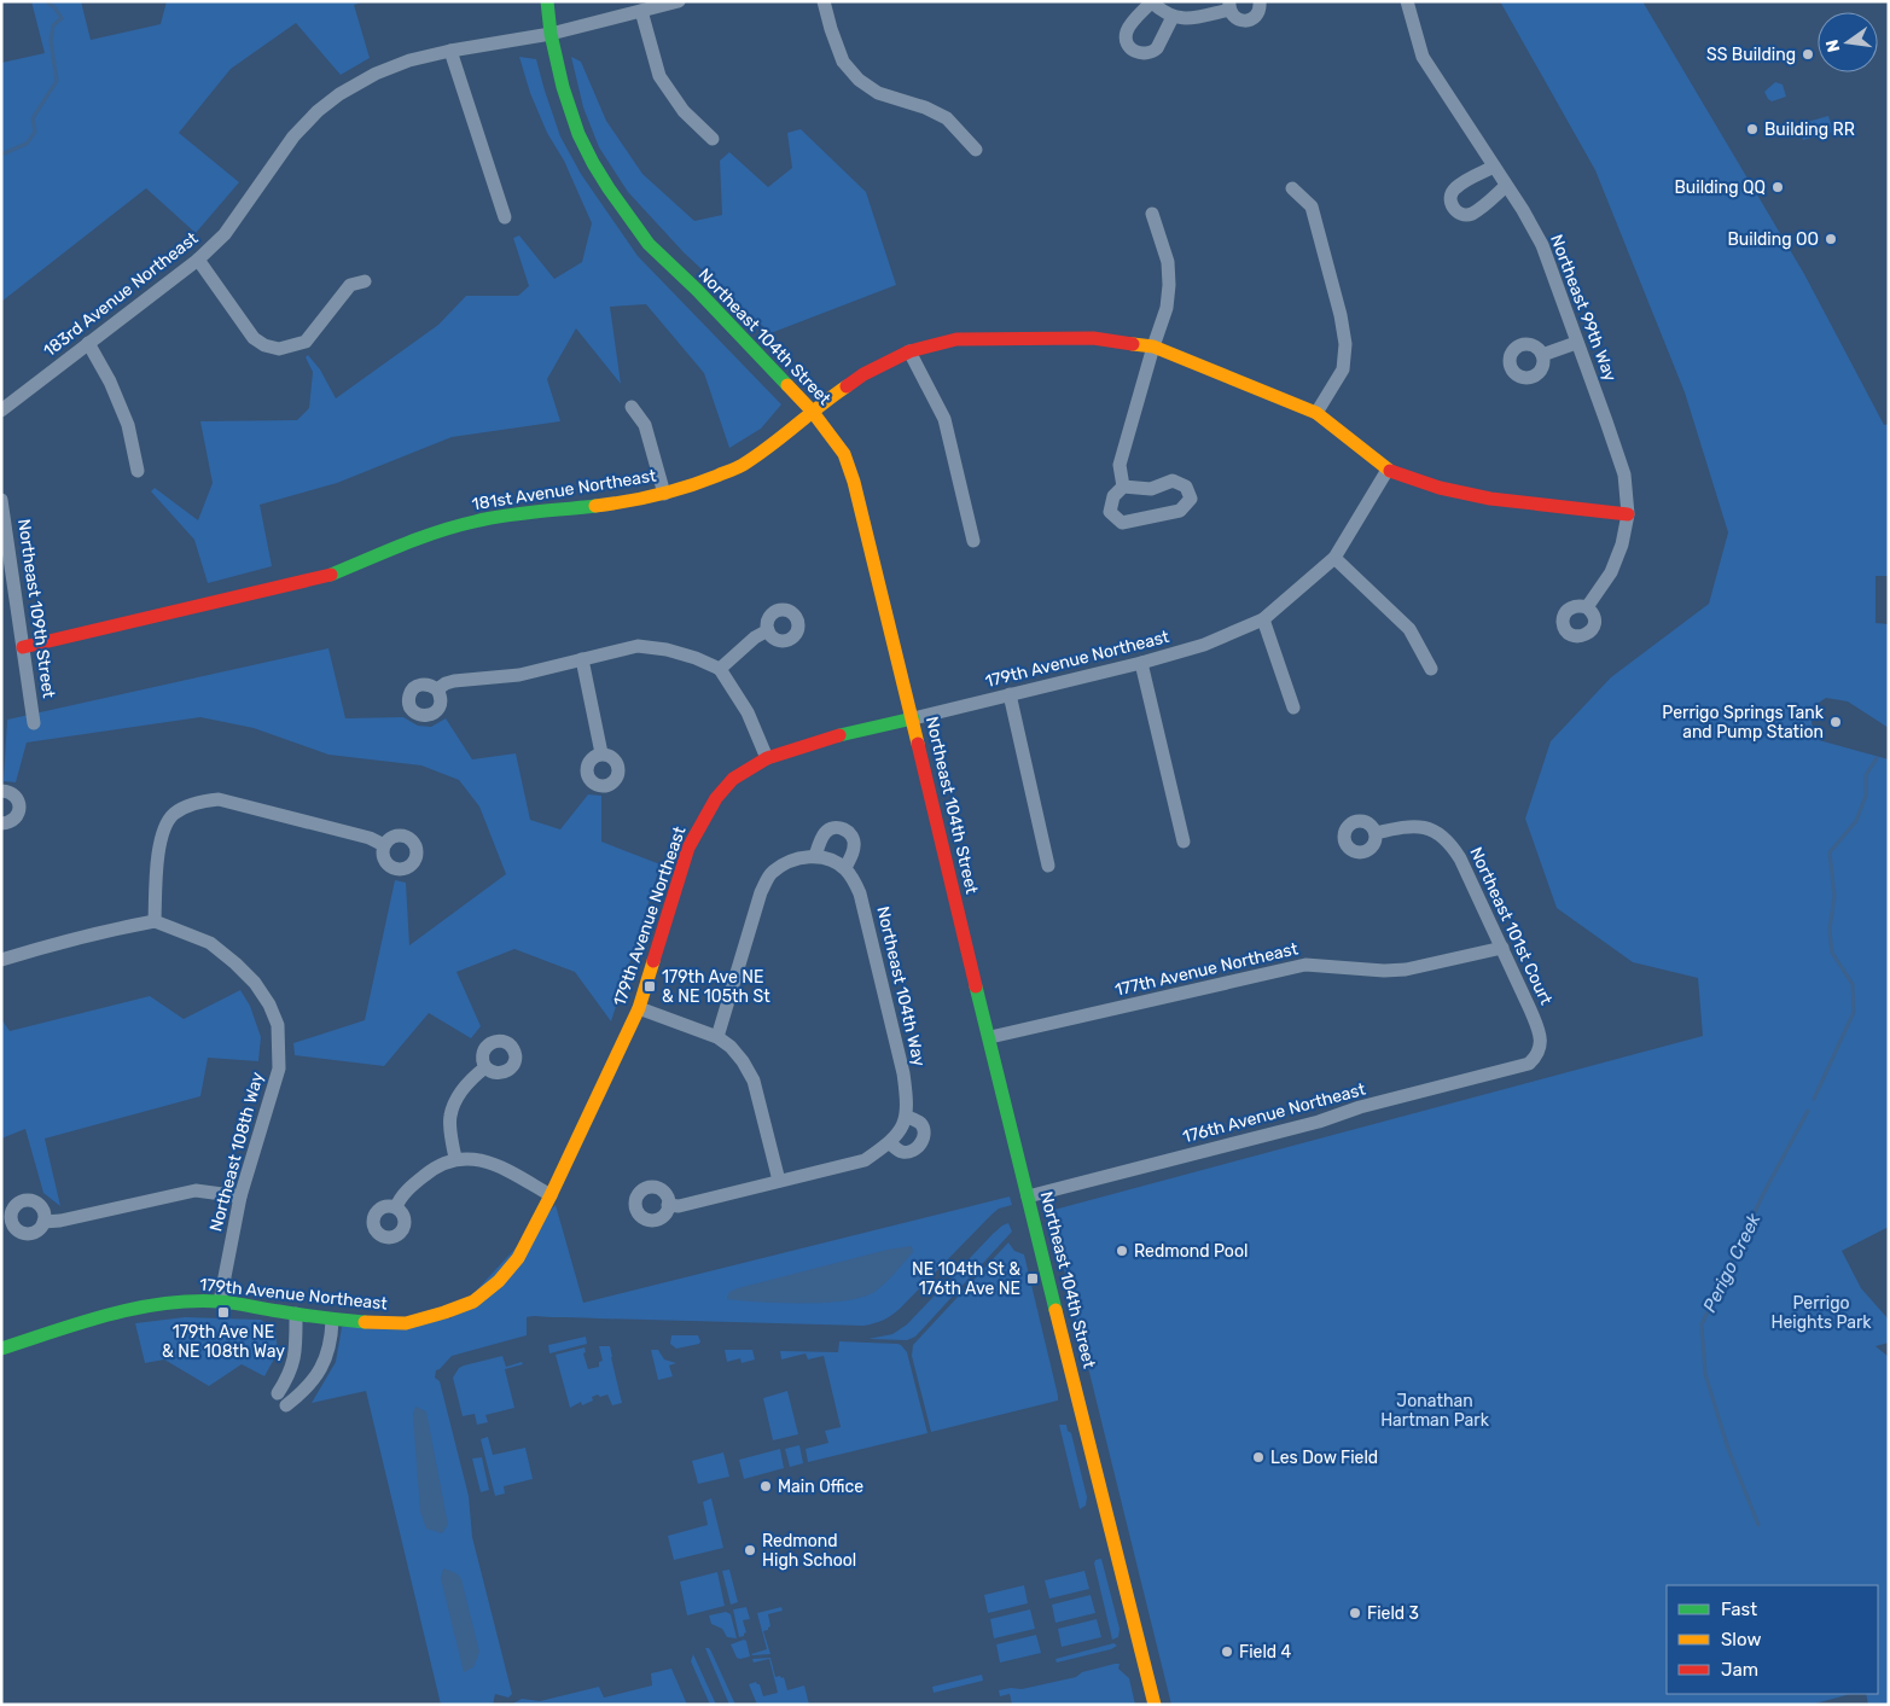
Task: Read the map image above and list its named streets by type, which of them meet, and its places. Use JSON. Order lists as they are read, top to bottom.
{
  "streets": {
    "street": [
      "183rd Avenue Northeast",
      "Northeast 99th Way",
      "Northeast 104th Street",
      "181st Avenue Northeast",
      "Northeast 109th Street",
      "179th Avenue Northeast",
      "Northeast 101st Court",
      "177th Avenue Northeast",
      "Northeast 104th Way",
      "176th Avenue Northeast",
      "Northeast 108th Way"
    ]
  },
  "crossings": [
    ["183rd Avenue Northeast", "Northeast 104th Street"],
    ["Northeast 99th Way", "181st Avenue Northeast"],
    ["Northeast 104th Street", "181st Avenue Northeast"],
    ["Northeast 104th Street", "179th Avenue Northeast"],
    ["Northeast 104th Street", "177th Avenue Northeast"],
    ["Northeast 104th Street", "176th Avenue Northeast"],
    ["181st Avenue Northeast", "Northeast 109th Street"],
    ["181st Avenue Northeast", "179th Avenue Northeast"],
    ["179th Avenue Northeast", "Northeast 108th Way"],
    ["Northeast 101st Court", "177th Avenue Northeast"],
    ["Northeast 101st Court", "176th Avenue Northeast"]
  ],
  "water": ["Perigo Creek"],
  "parks": ["Perrigo Heights Park", "Jonathan Hartman Park"],
  "places": {
    "other": [
      "SS Building",
      "Building RR",
      "Building QQ",
      "Building OO",
      "Perrigo Springs Tank and Pump Station",
      "Redmond Pool",
      "Les Dow Field",
      "Main Office",
      "Redmond High School",
      "Field 3",
      "Field 4"
    ],
    "transit": ["179th Ave NE & NE 105th St", "NE 104th St & 176th Ave NE", "179th Ave NE & NE 108th Way"]
  },
  "legend": ["Fast", "Slow", "Jam"],
  "north": "left"
}
